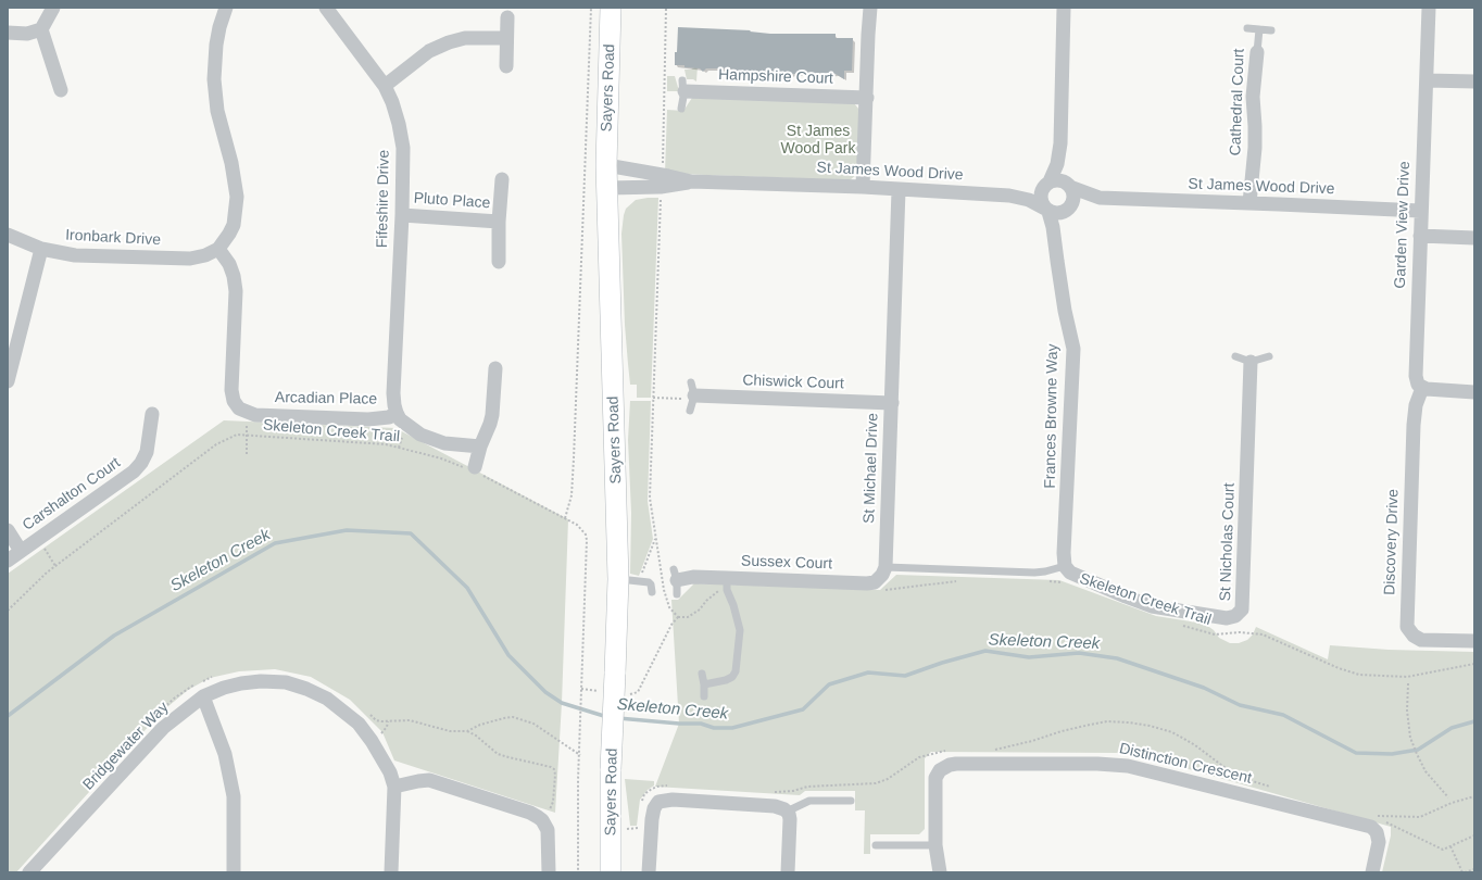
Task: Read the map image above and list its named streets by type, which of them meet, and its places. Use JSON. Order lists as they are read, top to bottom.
{
  "streets": {
    "main road": ["Sayers Road"],
    "street": [
      "Hampshire Court",
      "Cathedral Court",
      "St James Wood Drive",
      "Fifeshire Drive",
      "Pluto Place",
      "Garden View Drive",
      "Ironbark Drive",
      "Chiswick Court",
      "Arcadian Place",
      "Frances Browne Way",
      "St Michael Drive",
      "Carshalton Court",
      "St Nicholas Court",
      "Discovery Drive",
      "Sussex Court",
      "Bridgewater Way",
      "Distinction Crescent"
    ],
    "path": ["Skeleton Creek Trail"]
  },
  "crossings": [
    ["Sayers Road", "St James Wood Drive"],
    ["Cathedral Court", "St James Wood Drive"],
    ["St James Wood Drive", "Garden View Drive"],
    ["St James Wood Drive", "Frances Browne Way"],
    ["St James Wood Drive", "St Michael Drive"],
    ["Fifeshire Drive", "Pluto Place"],
    ["Fifeshire Drive", "Arcadian Place"],
    ["Garden View Drive", "Discovery Drive"],
    ["Chiswick Court", "St Michael Drive"],
    ["Frances Browne Way", "St Nicholas Court"],
    ["St Michael Drive", "Sussex Court"]
  ],
  "water": ["Skeleton Creek"],
  "parks": ["St James Wood Park"]
}
